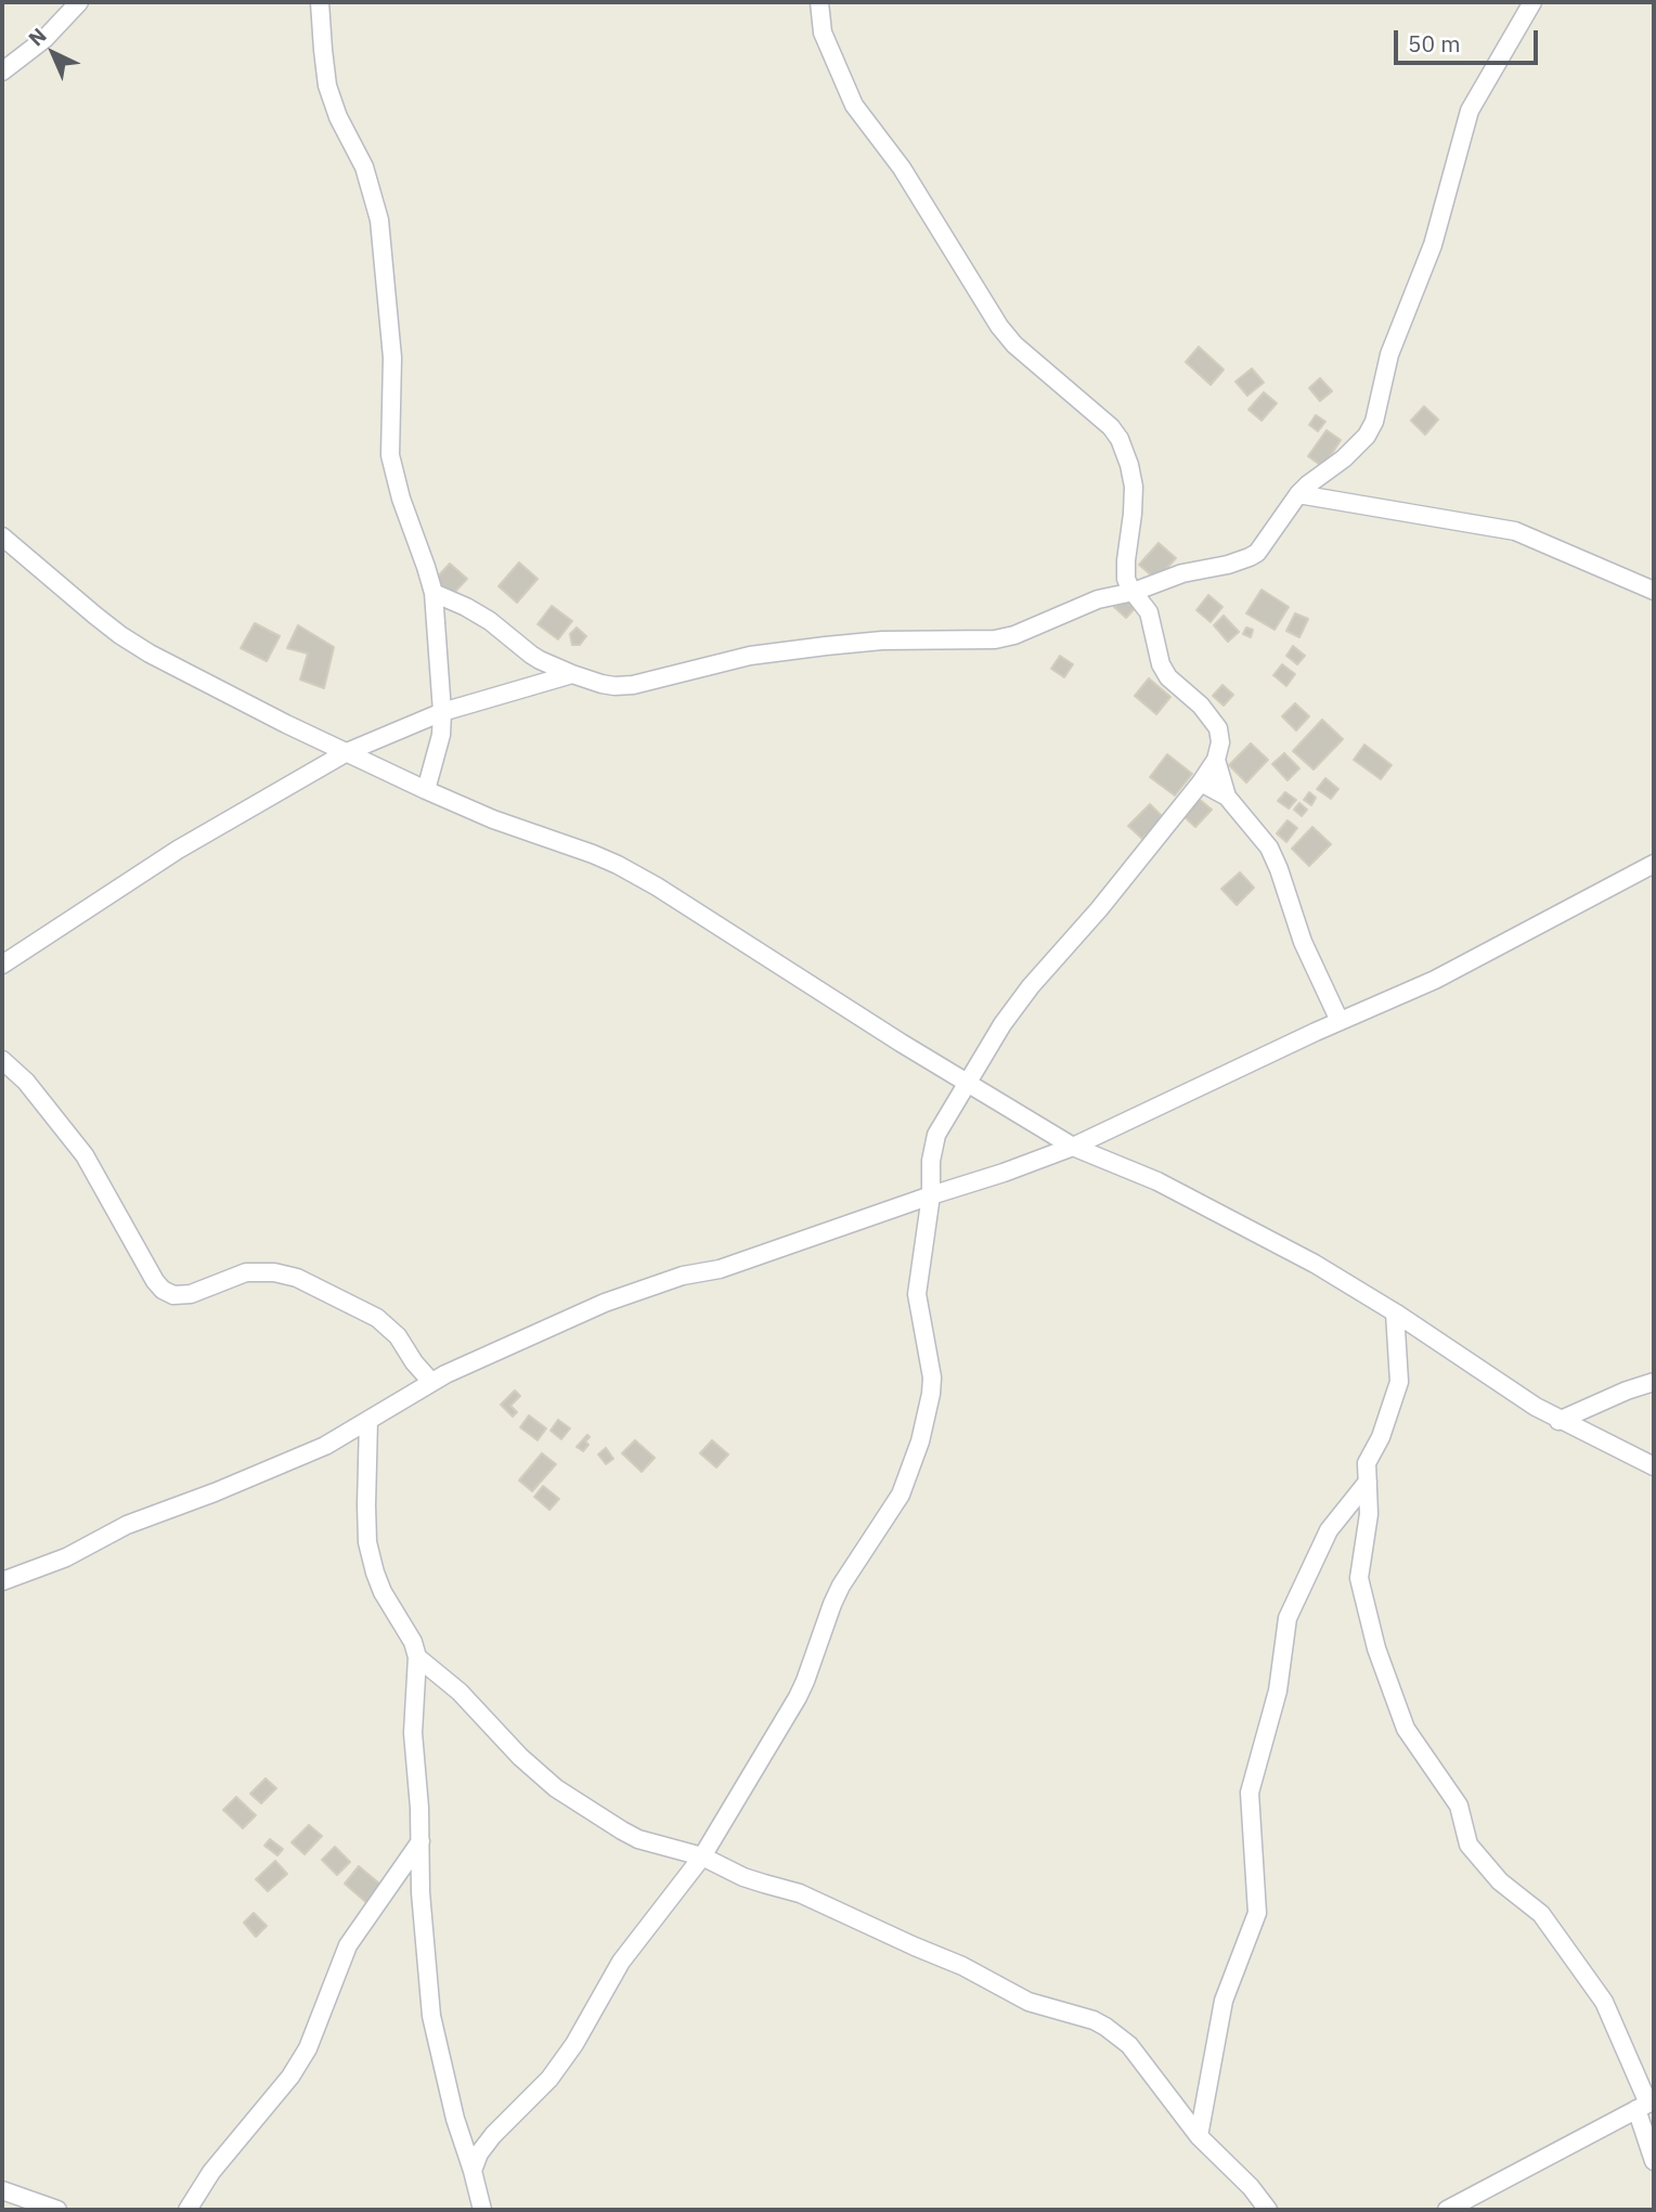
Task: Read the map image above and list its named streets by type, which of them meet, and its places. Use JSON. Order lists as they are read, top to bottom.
{
  "scale_bar": "50 m",
  "north": "top left"
}
